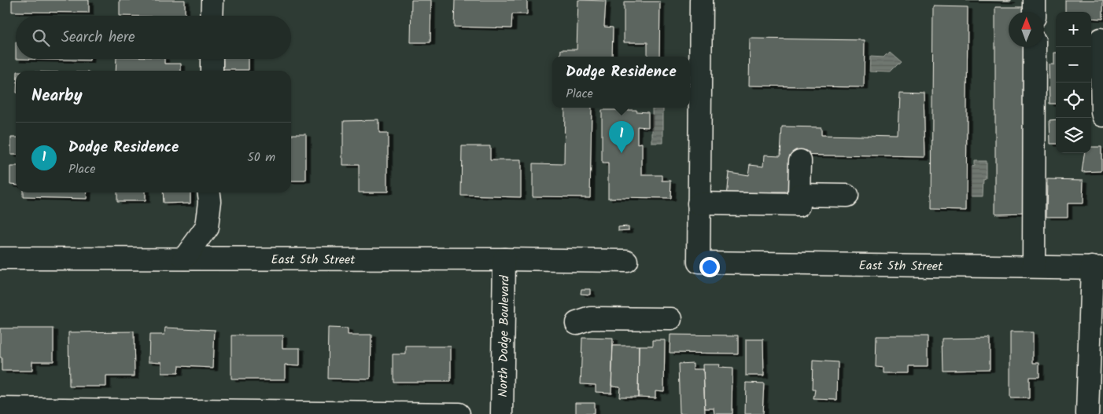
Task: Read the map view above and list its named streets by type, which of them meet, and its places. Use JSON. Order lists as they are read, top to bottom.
{
  "streets": {
    "street": ["East 5th Street", "North Dodge Boulevard"]
  },
  "crossings": [
    ["East 5th Street", "North Dodge Boulevard"]
  ],
  "north": "top",
  "page": {
    "map_buttons": ["+", "−"],
    "search": "Search here",
    "popup": ["Dodge Residence", "Place"],
    "heading": "Nearby",
    "pins": "1",
    "list": [
      {
        "mark": "1",
        "name": "Dodge Residence",
        "note": "Place",
        "value": "50 m"
      }
    ]
  }
}
